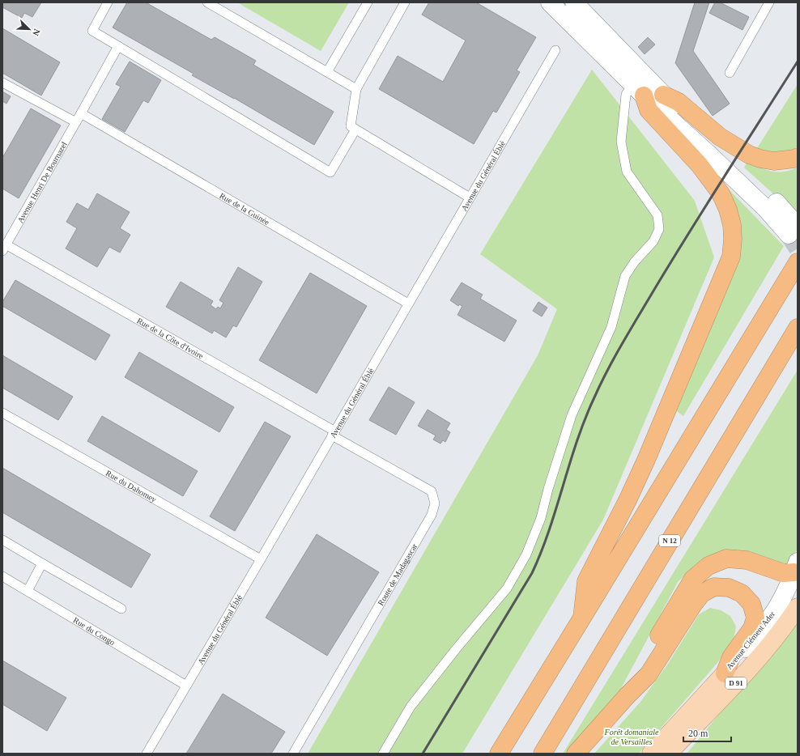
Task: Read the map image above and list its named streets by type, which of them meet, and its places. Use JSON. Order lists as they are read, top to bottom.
{
  "streets": {
    "highway": ["N 12"],
    "main road": ["Avenue Clément Ader", "D 91"],
    "lane": [
      "Avenue du Général Éblé",
      "Avenue Henri De Bournazel",
      "Rue de la Guinée",
      "Rue de la Côte d'Ivoire",
      "Rue du Dahomey",
      "Route de Madagascar",
      "Rue du Congo"
    ]
  },
  "crossings": [
    ["Avenue du Général Éblé", "Rue de la Guinée"],
    ["Avenue du Général Éblé", "Rue de la Côte d'Ivoire"],
    ["Avenue du Général Éblé", "Rue du Dahomey"],
    ["Avenue du Général Éblé", "Route de Madagascar"],
    ["Avenue du Général Éblé", "Rue du Congo"],
    ["Avenue Henri De Bournazel", "Rue de la Guinée"],
    ["Avenue Henri De Bournazel", "Rue de la Côte d'Ivoire"],
    ["Rue de la Côte d'Ivoire", "Route de Madagascar"]
  ],
  "parks": ["Forêt domaniale de Versailles"],
  "scale_bar": "20 m",
  "north": "bottom right"
}
